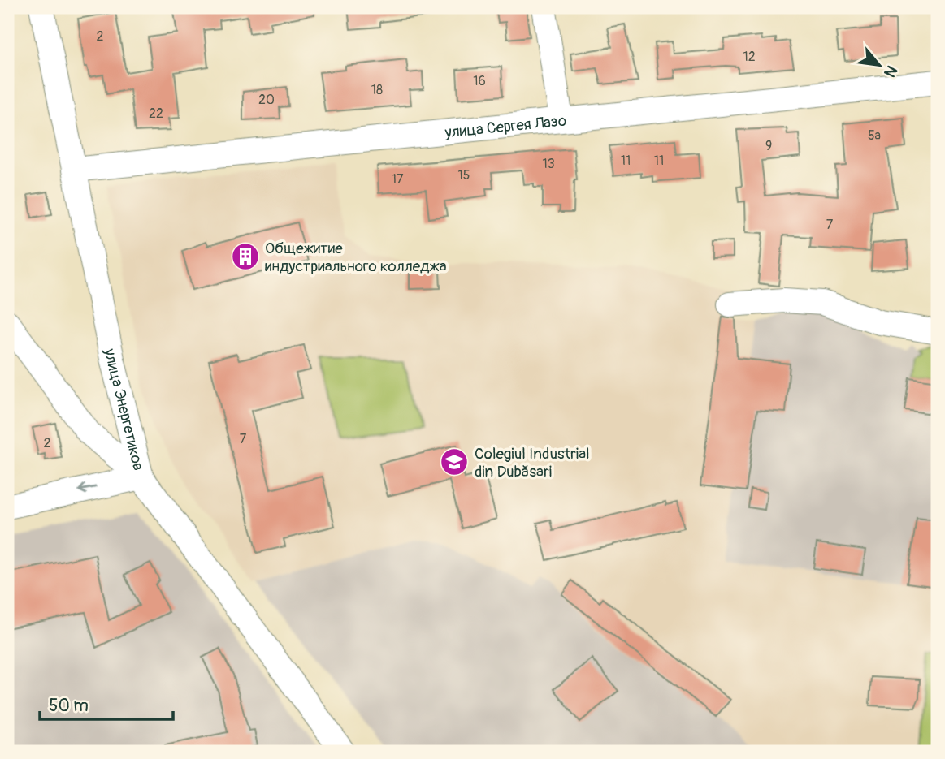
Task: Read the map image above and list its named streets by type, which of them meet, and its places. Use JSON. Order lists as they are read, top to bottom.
{
  "streets": {
    "street": ["улица Сергея Лазо", "улица Энергетиков"]
  },
  "crossings": [
    ["улица Сергея Лазо", "улица Энергетиков"]
  ],
  "places": {
    "building": ["Общежитие индустриального колледжа"],
    "school or university": ["Colegiul Industrial din Dubăsari"]
  },
  "house_numbers": [
    "2",
    "12",
    "16",
    "18",
    "20",
    "22",
    "5а",
    "9",
    "11",
    "11",
    "13",
    "15",
    "17",
    "7",
    "7",
    "2"
  ],
  "scale_bar": "50 m",
  "north": "bottom right"
}
